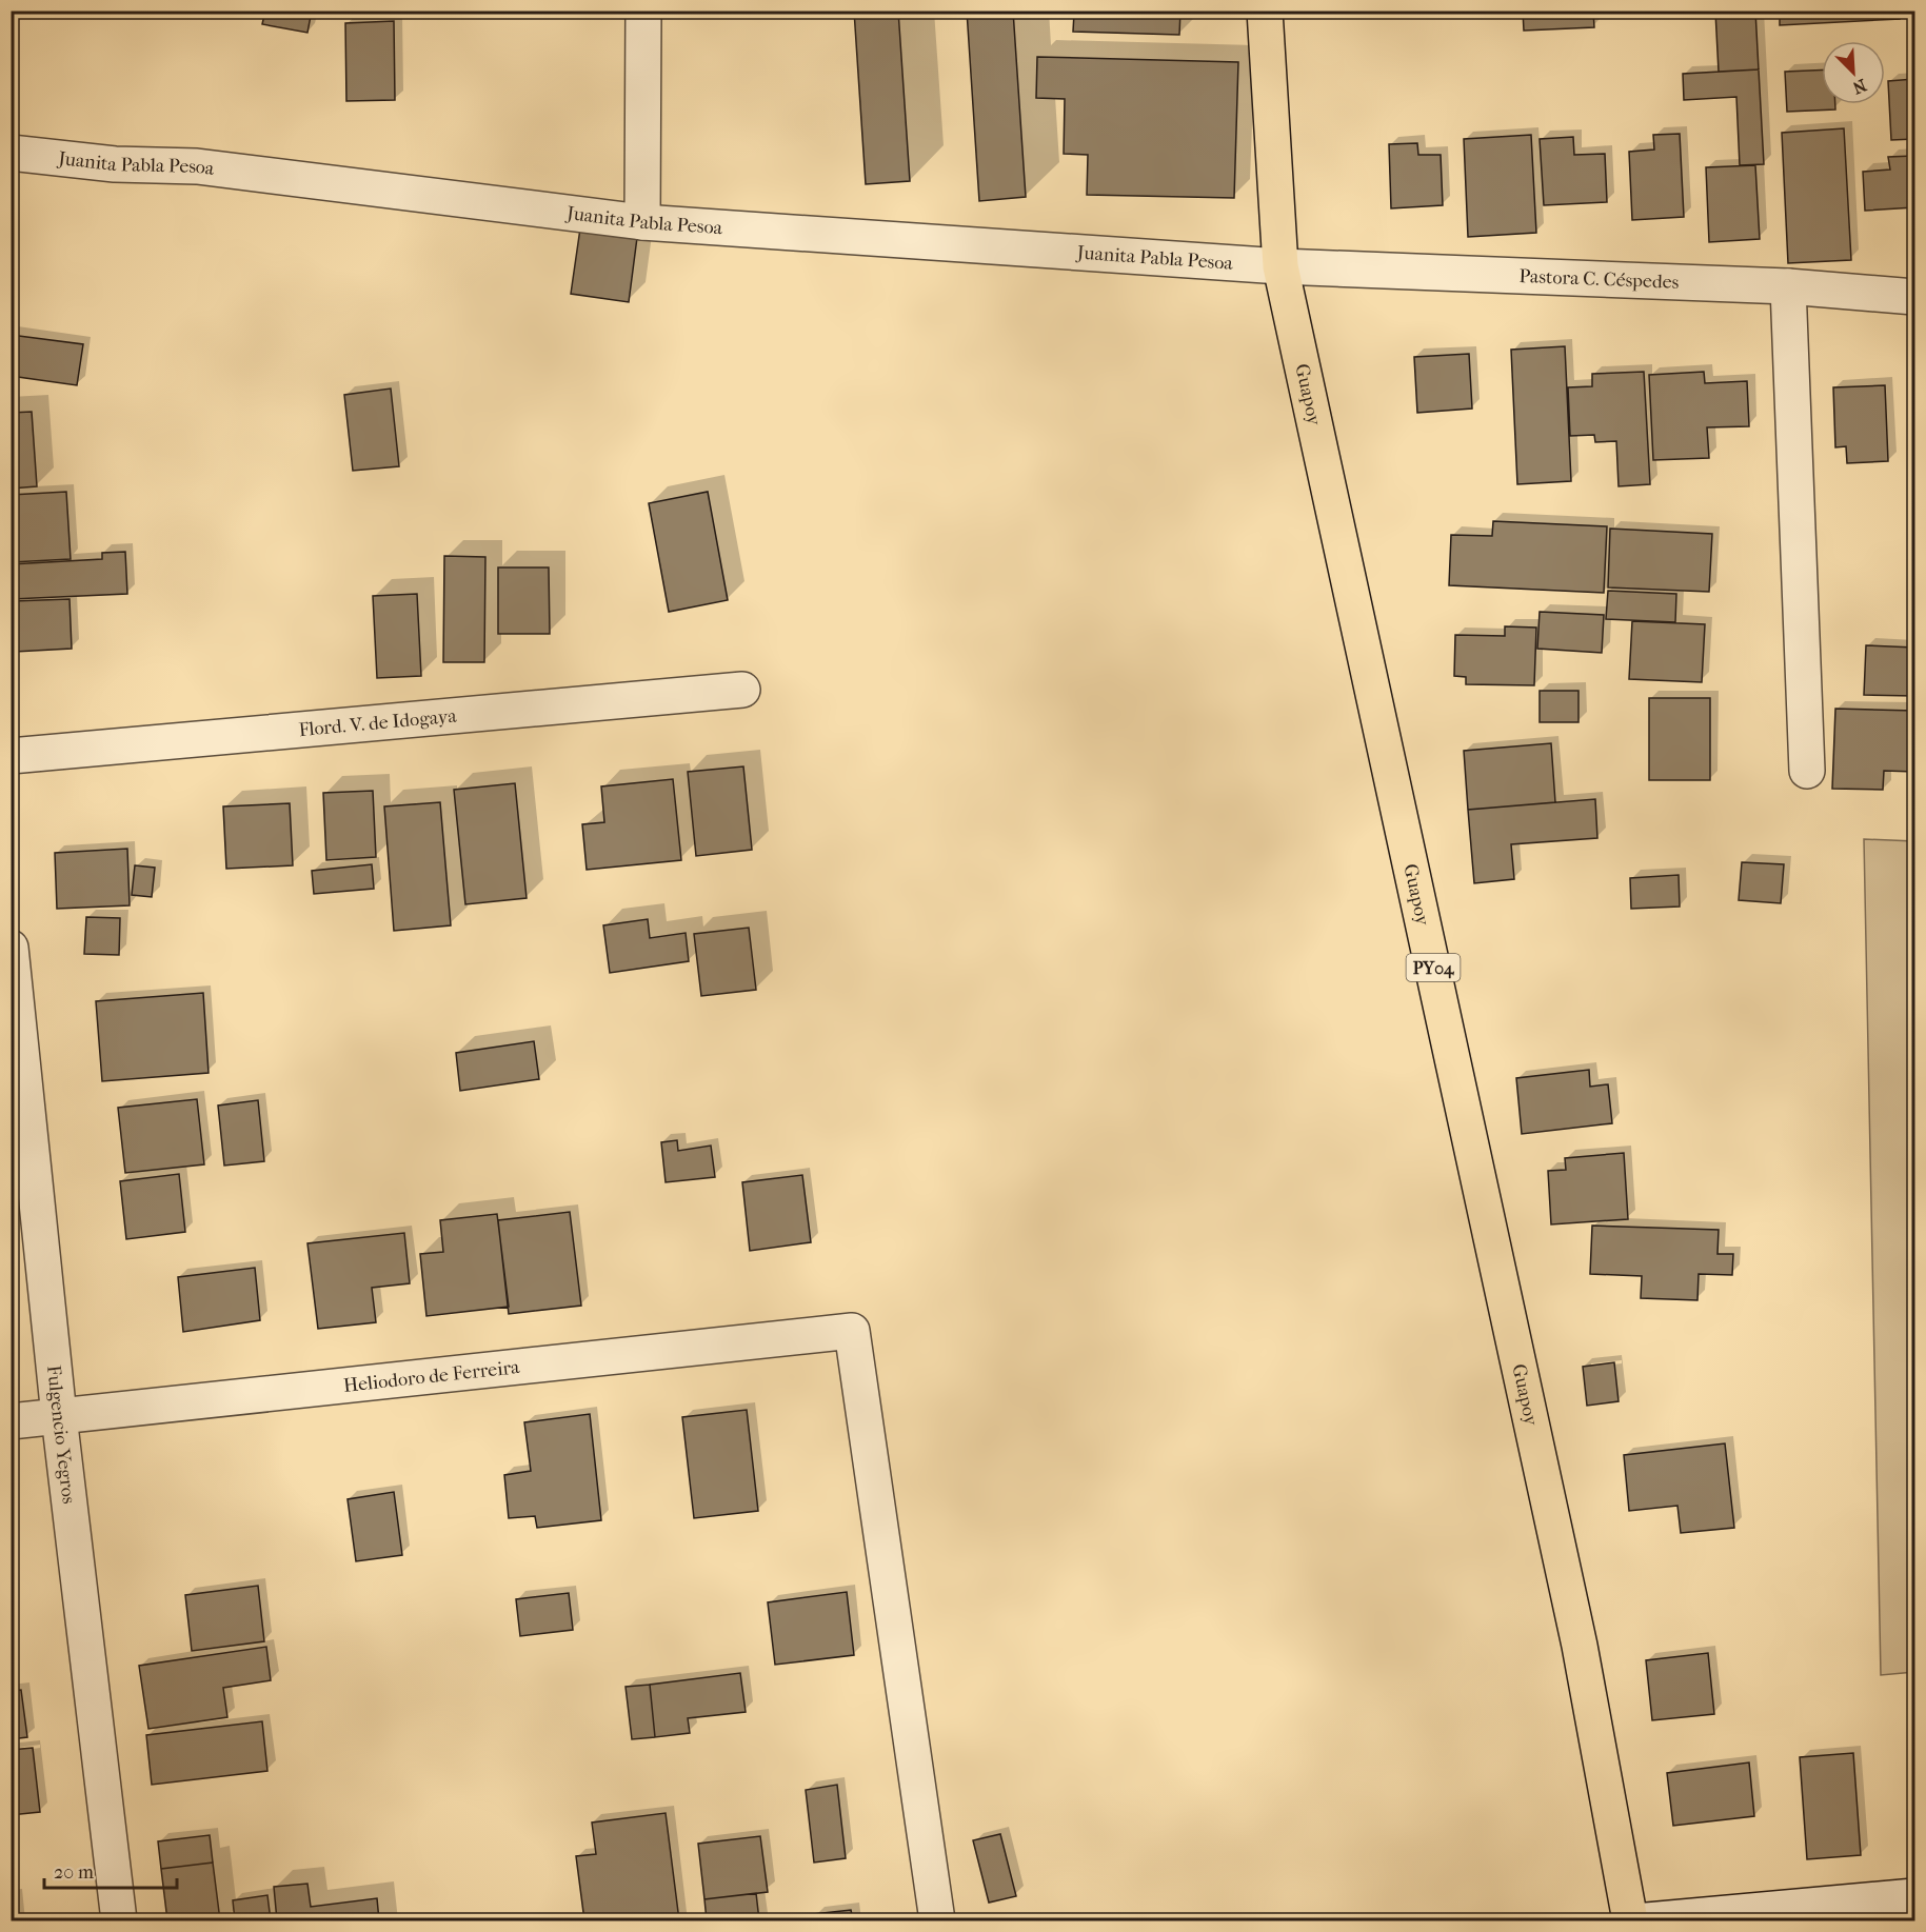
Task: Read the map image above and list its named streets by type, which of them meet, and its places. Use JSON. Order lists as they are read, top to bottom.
{
  "streets": {
    "main road": ["Guapoy", "PY04"],
    "street": [
      "Juanita Pabla Pesoa",
      "Pastora C. Céspedes",
      "Flord. V. de Idogaya",
      "Heliodoro de Ferreira",
      "Fulgencio Yegros"
    ]
  },
  "crossings": [
    ["Juanita Pabla Pesoa", "Pastora C. Céspedes"],
    ["Juanita Pabla Pesoa", "Guapoy"],
    ["Pastora C. Céspedes", "Guapoy"],
    ["Heliodoro de Ferreira", "Fulgencio Yegros"]
  ],
  "scale_bar": "20 m",
  "north": "bottom right"
}
